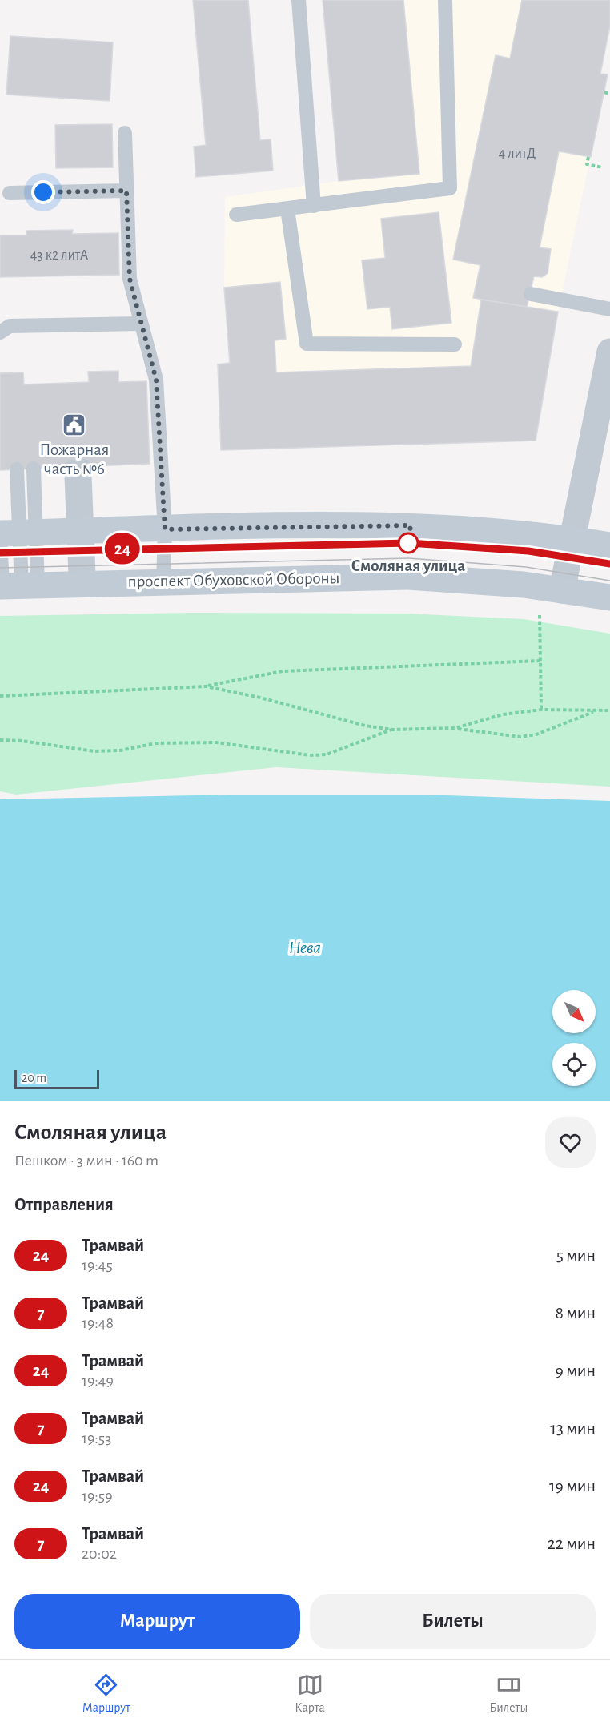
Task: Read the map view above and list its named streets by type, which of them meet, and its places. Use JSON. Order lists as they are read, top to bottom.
{
  "streets": {
    "main road": ["проспект Обуховской Обороны"]
  },
  "water": ["Нева"],
  "places": {
    "public building": ["Пожарная часть №6"],
    "other": ["Смоляная улица"]
  },
  "lines": ["tram line 24"],
  "house_numbers": ["4 литД", "43 к2 литА"],
  "scale_bar": "20 m",
  "north": "bottom right",
  "page": {
    "on_map": "24",
    "scale": "20 m",
    "heading": [
      ["Смоляная улица", "Пешком · 3 мин · 160 m"],
      "Отправления"
    ],
    "list": [
      {
        "mark": "24",
        "name": "Трамвай",
        "note": "19:45",
        "value": "5 мин"
      },
      {
        "mark": "7",
        "name": "Трамвай",
        "note": "19:48",
        "value": "8 мин"
      },
      {
        "mark": "24",
        "name": "Трамвай",
        "note": "19:49",
        "value": "9 мин"
      },
      {
        "mark": "7",
        "name": "Трамвай",
        "note": "19:53",
        "value": "13 мин"
      },
      {
        "mark": "24",
        "name": "Трамвай",
        "note": "19:59",
        "value": "19 мин"
      },
      {
        "mark": "7",
        "name": "Трамвай",
        "note": "20:02",
        "value": "22 мин"
      }
    ],
    "buttons": ["Маршрут", "Билеты"],
    "tabs": ["Маршрут", "Карта", "Билеты"]
  }
}
